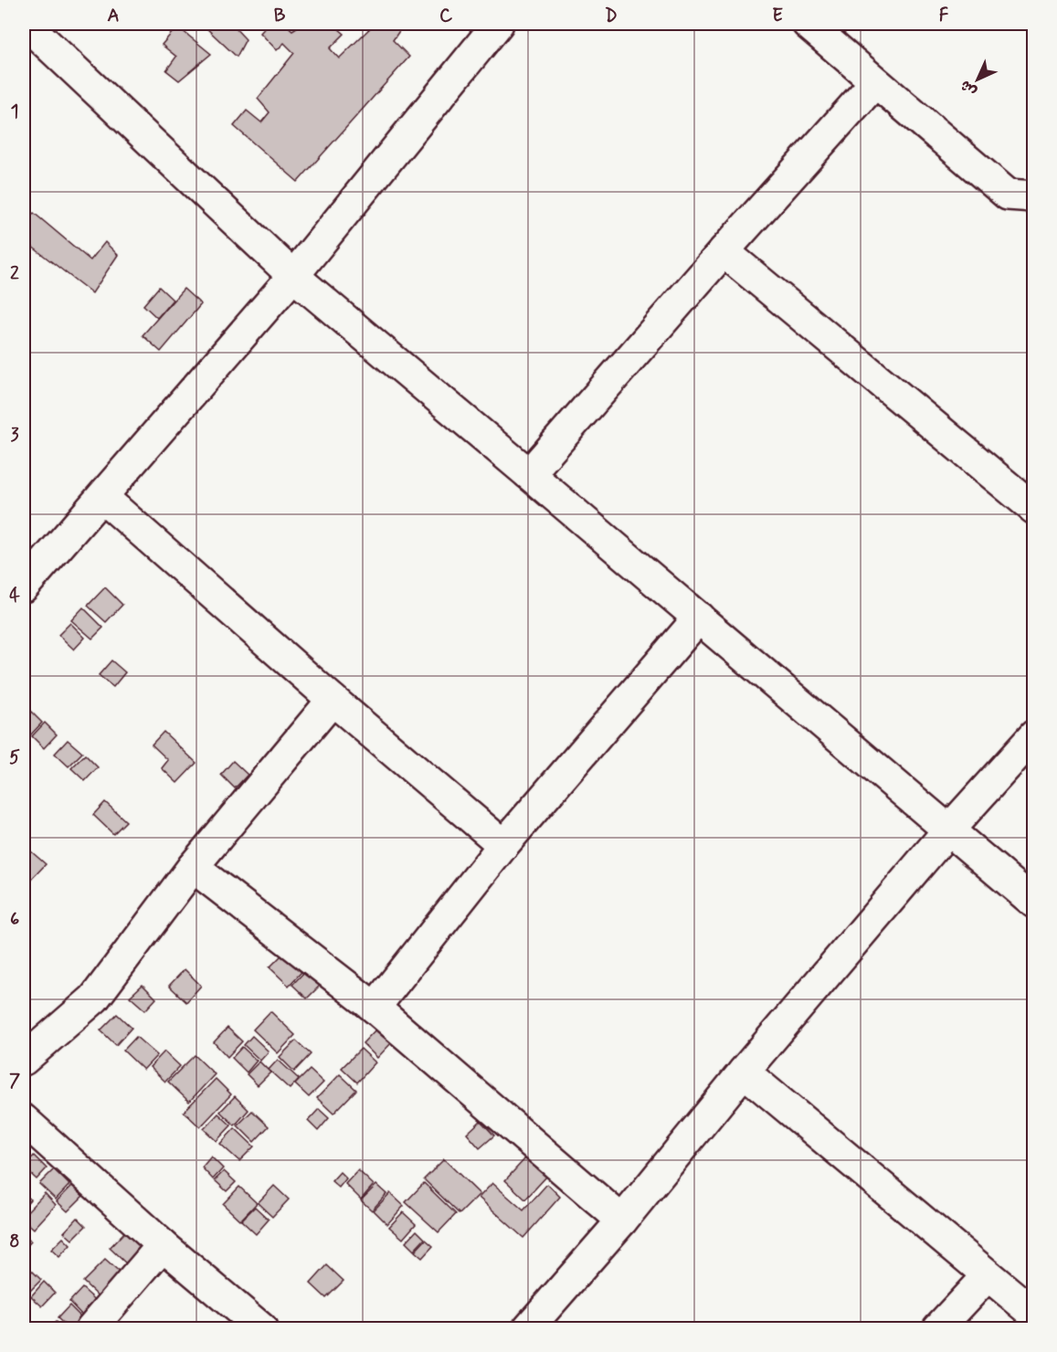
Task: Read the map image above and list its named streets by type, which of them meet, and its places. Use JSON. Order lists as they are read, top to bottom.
{
  "north": "bottom left",
  "grid": {
    "columns": [
      "A",
      "B",
      "C",
      "D",
      "E",
      "F"
    ],
    "rows": [
      "1",
      "2",
      "3",
      "4",
      "5",
      "6",
      "7",
      "8"
    ]
  }
}
